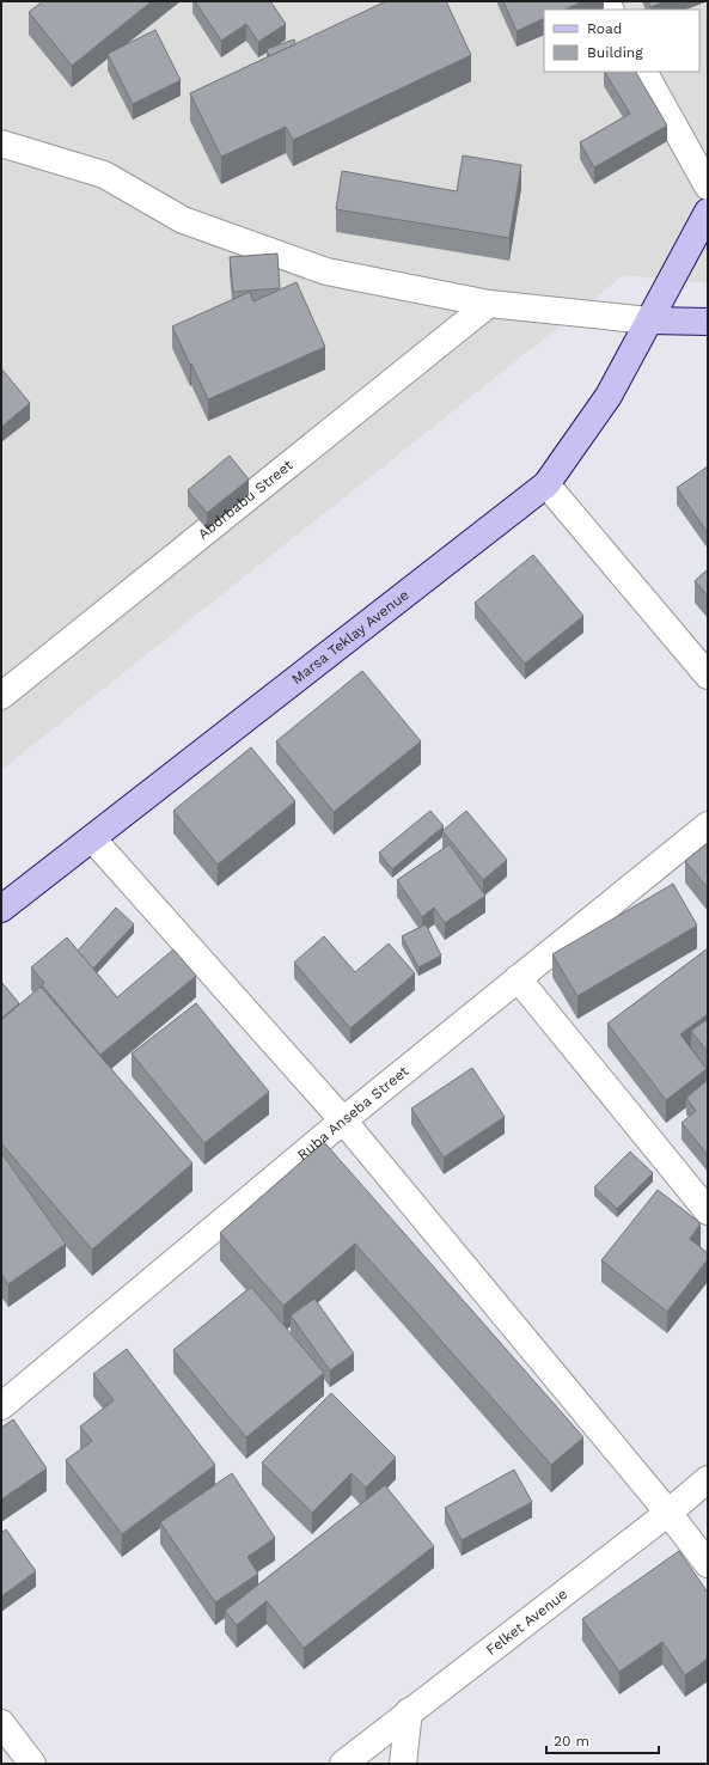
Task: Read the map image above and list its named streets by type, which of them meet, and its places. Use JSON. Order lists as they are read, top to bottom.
{
  "streets": {
    "main road": ["Marsa Teklay Avenue"],
    "street": ["Abdrbabu Street", "Ruba Anseba Street", "Felket Avenue"]
  },
  "legend": ["Road", "Building"],
  "scale_bar": "20 m"
}
